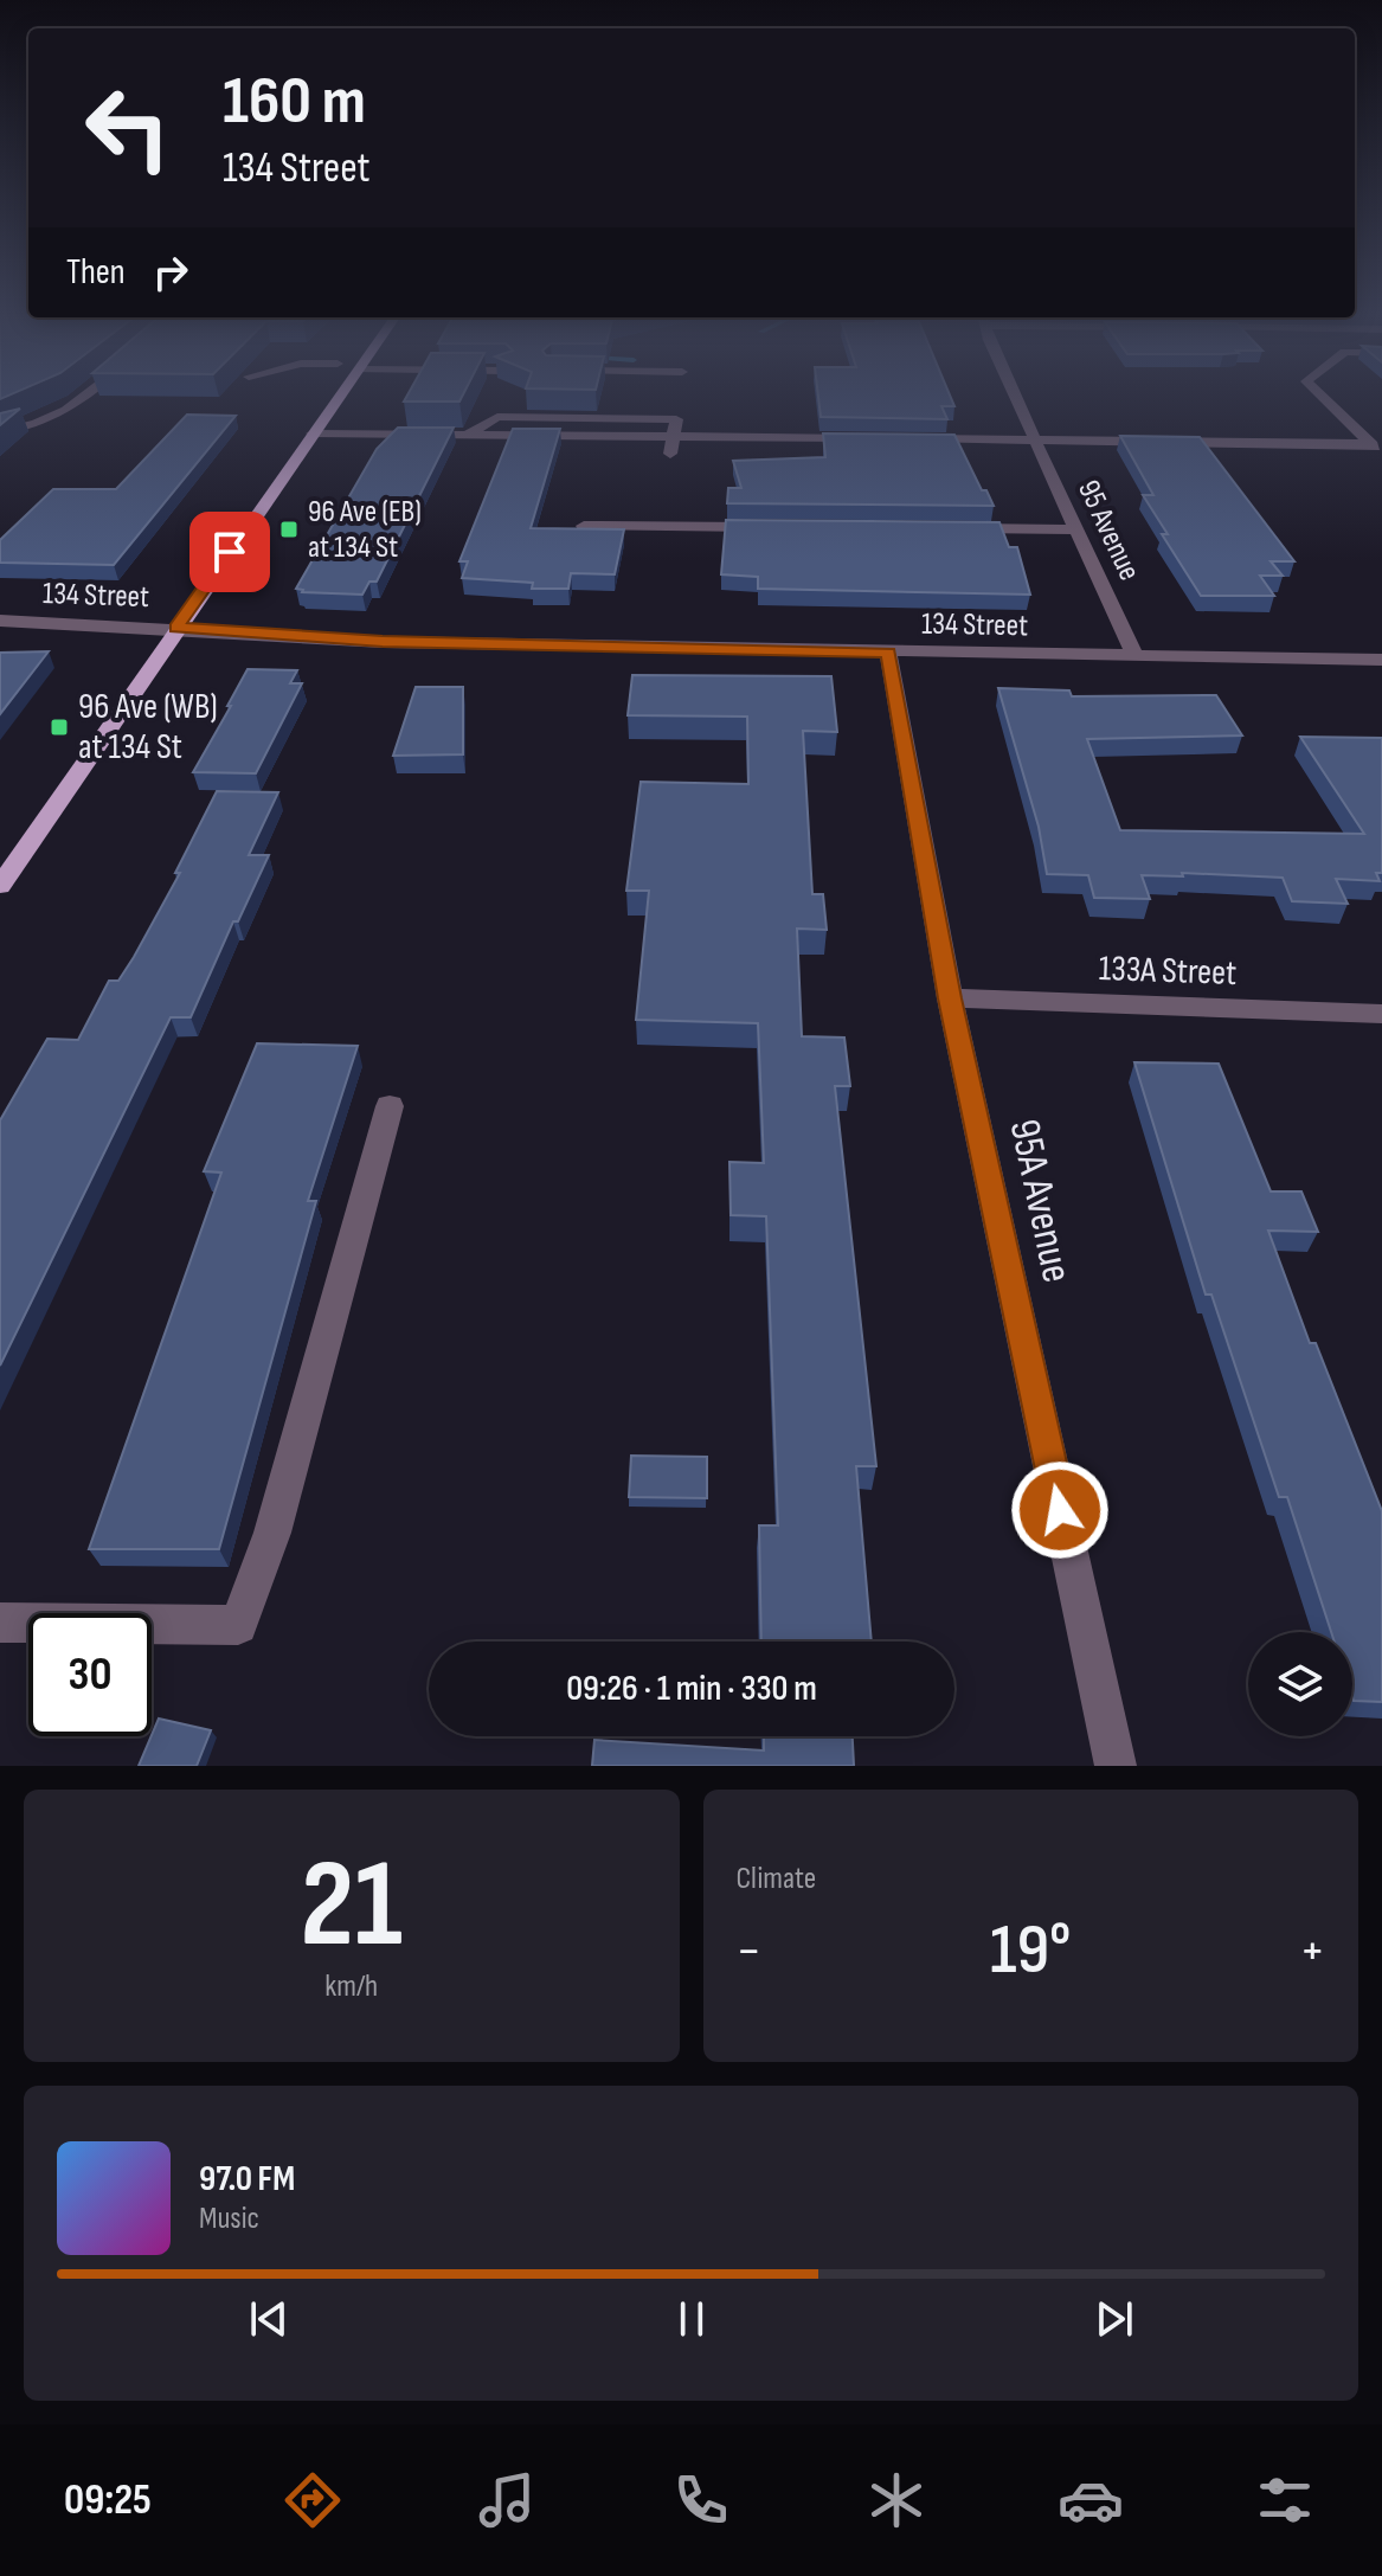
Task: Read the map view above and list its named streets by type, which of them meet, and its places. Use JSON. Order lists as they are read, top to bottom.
{
  "streets": {
    "street": [
      "95 Avenue",
      "134 Street",
      "133A Street",
      "95A Avenue"
    ]
  },
  "crossings": [
    ["95 Avenue", "134 Street"],
    ["134 Street", "95A Avenue"],
    ["133A Street", "95A Avenue"]
  ],
  "places": {
    "transit": ["96 Ave (EB) at 134 St", "96 Ave (WB) at 134 St"]
  },
  "page": {
    "turn": ["160 m", "134 Street"],
    "then": "Then",
    "limit": "30",
    "trip": "09:26 · 1 min · 330 m",
    "tile": [
      ["21", "km/h"],
      "Climate"
    ],
    "heat": ["−", "19°", "+"],
    "song": ["97.0 FM", "Music"],
    "tabs": "09:25"
  }
}
